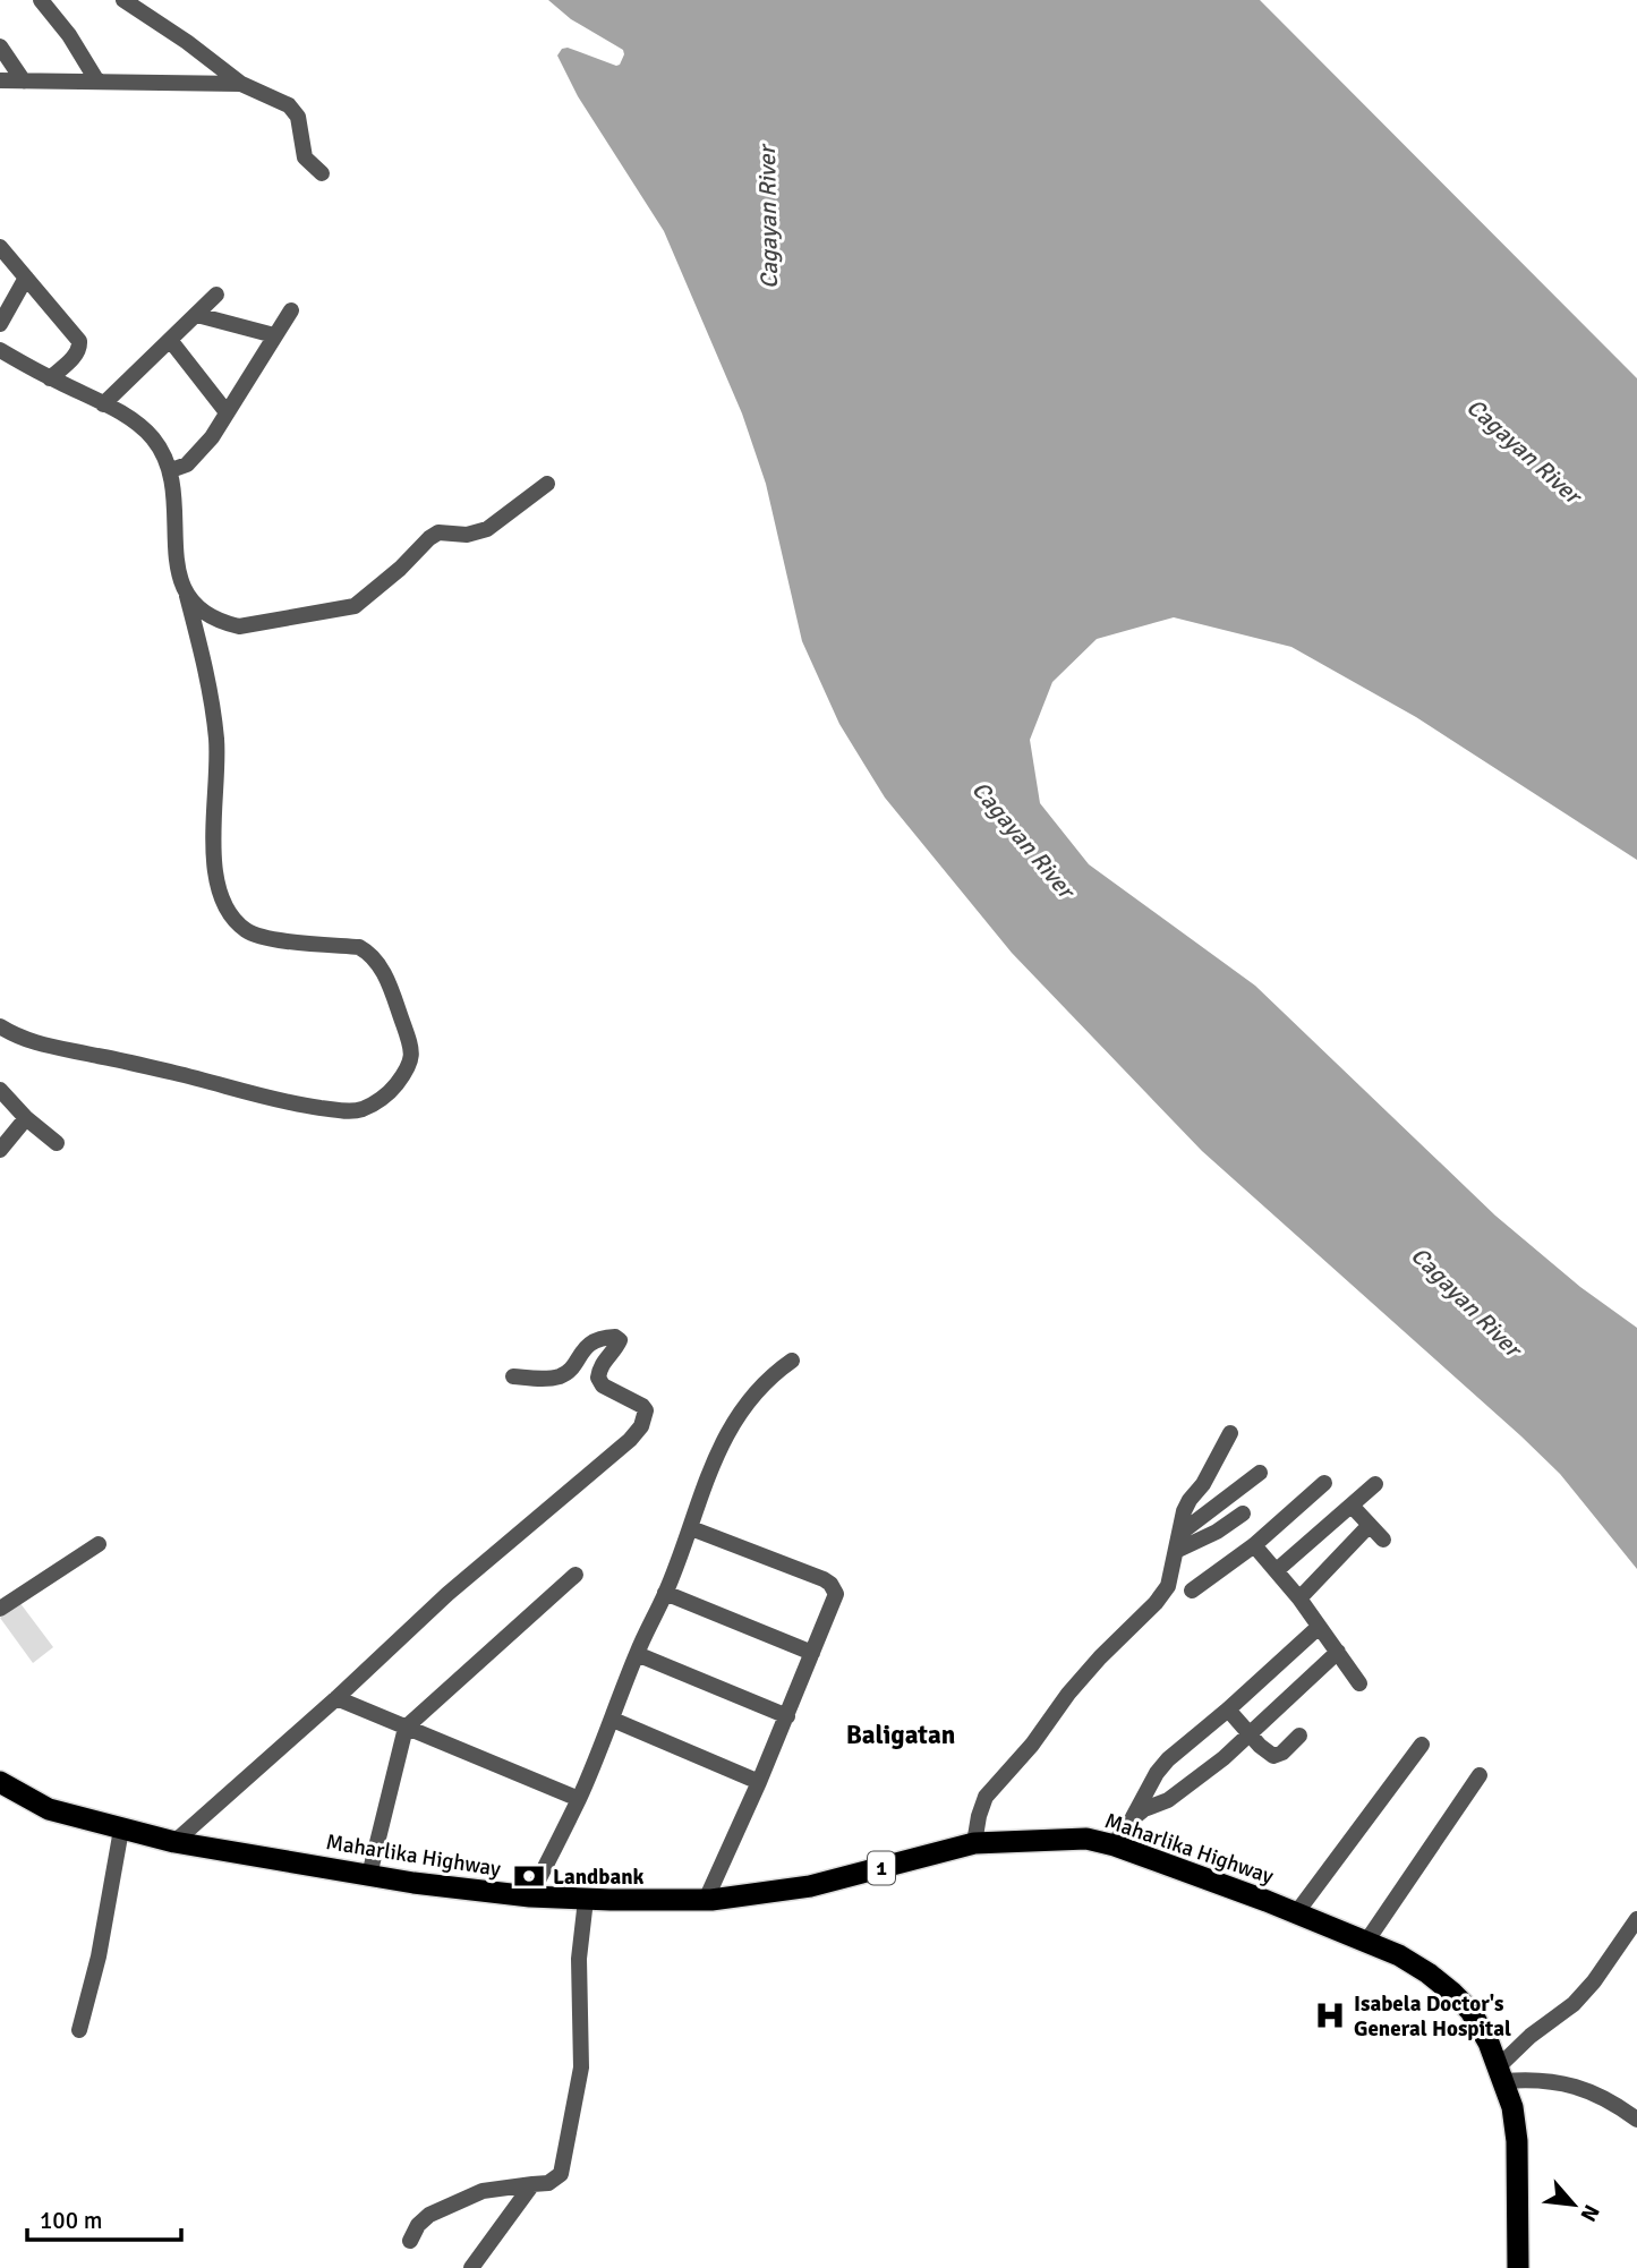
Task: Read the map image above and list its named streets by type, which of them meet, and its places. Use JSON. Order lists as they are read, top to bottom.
{
  "streets": {
    "highway": ["Maharlika Highway", "1"]
  },
  "districts": ["Baligatan"],
  "water": ["Cagayan River"],
  "places": {
    "bank": ["Landbank"],
    "hospital": ["Isabela Doctor's General Hospital"]
  },
  "scale_bar": "100 m",
  "north": "bottom right"
}
